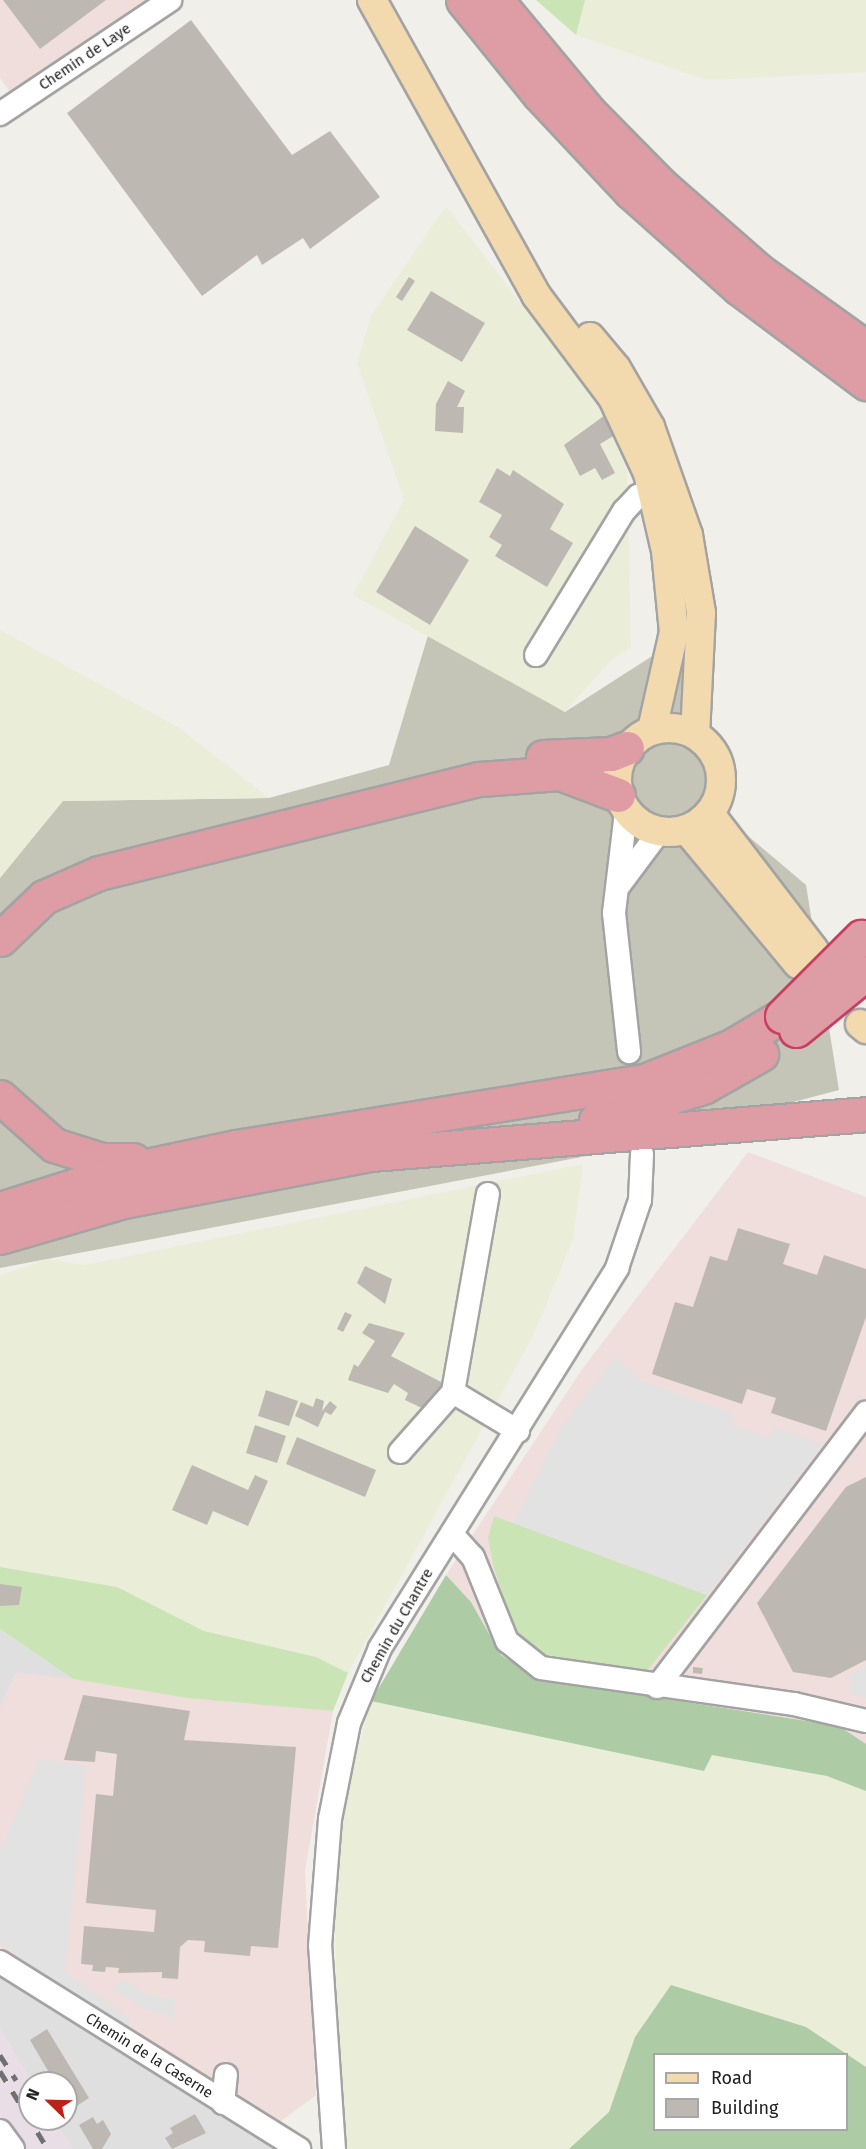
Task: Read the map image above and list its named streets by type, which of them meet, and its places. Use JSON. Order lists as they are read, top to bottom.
{
  "streets": {
    "street": ["Chemin de Laye", "Chemin du Chantre", "Chemin de la Caserne"]
  },
  "legend": ["Road", "Building"],
  "north": "top left"
}
